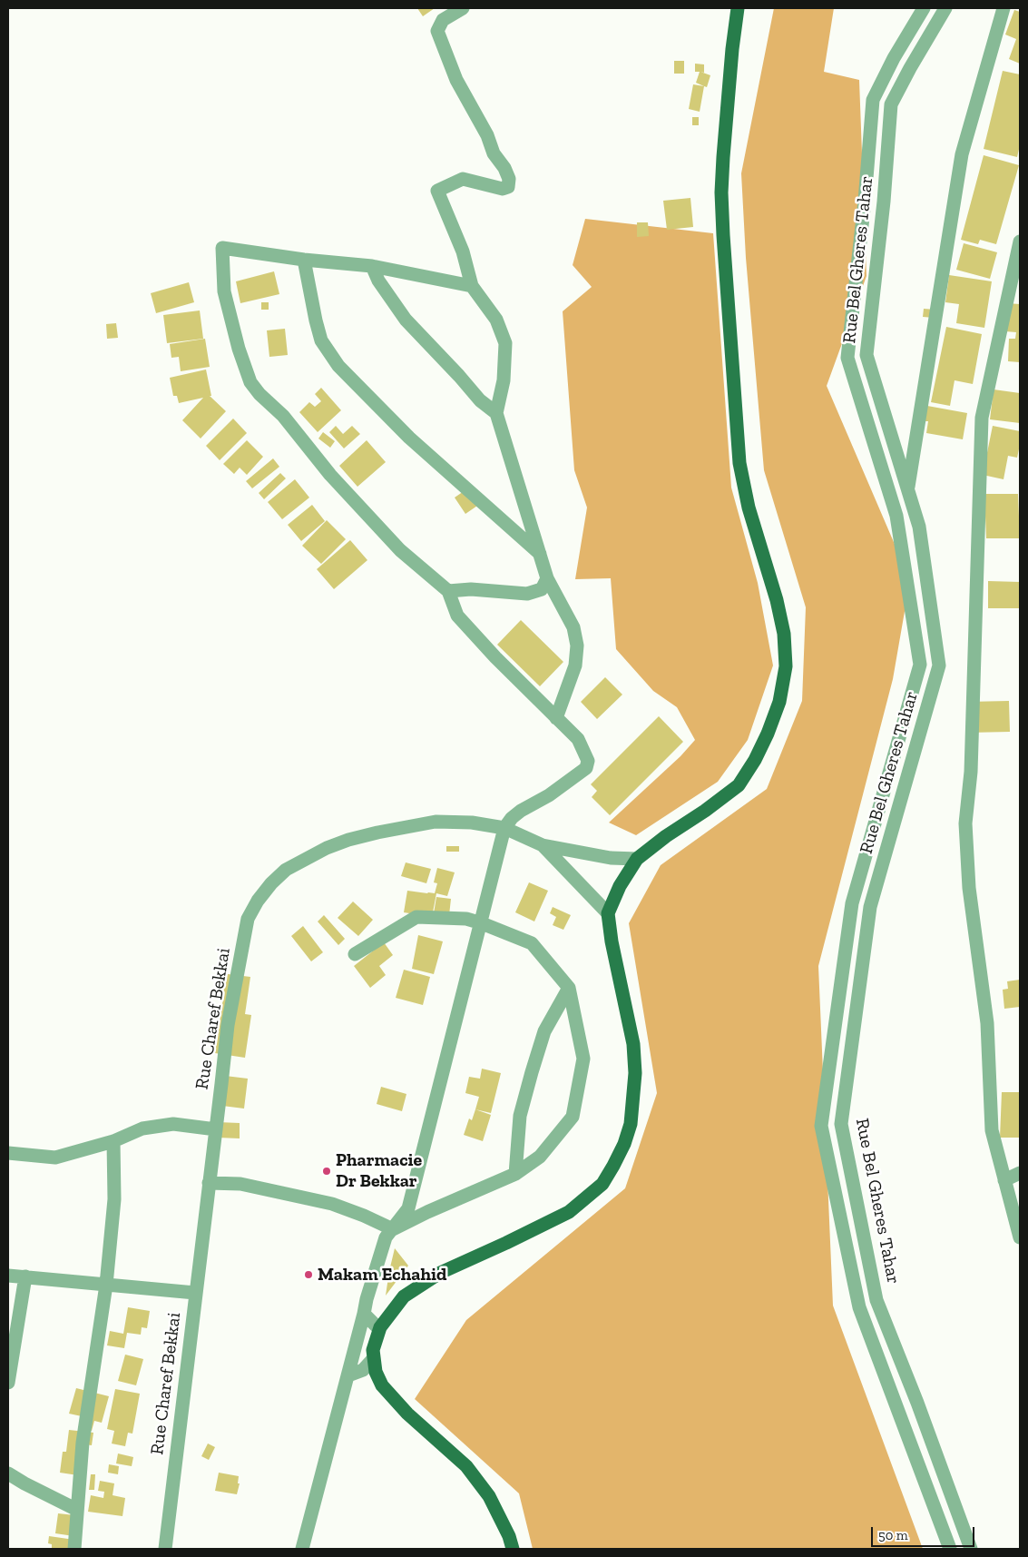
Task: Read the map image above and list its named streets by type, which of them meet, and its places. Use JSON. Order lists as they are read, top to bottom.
{
  "streets": {
    "street": ["Rue Bel Gheres Tahar", "Rue Charef Bekkai"]
  },
  "places": ["Pharmacie Dr Bekkar", "Makam Echahid"],
  "scale_bar": "50 m"
}
